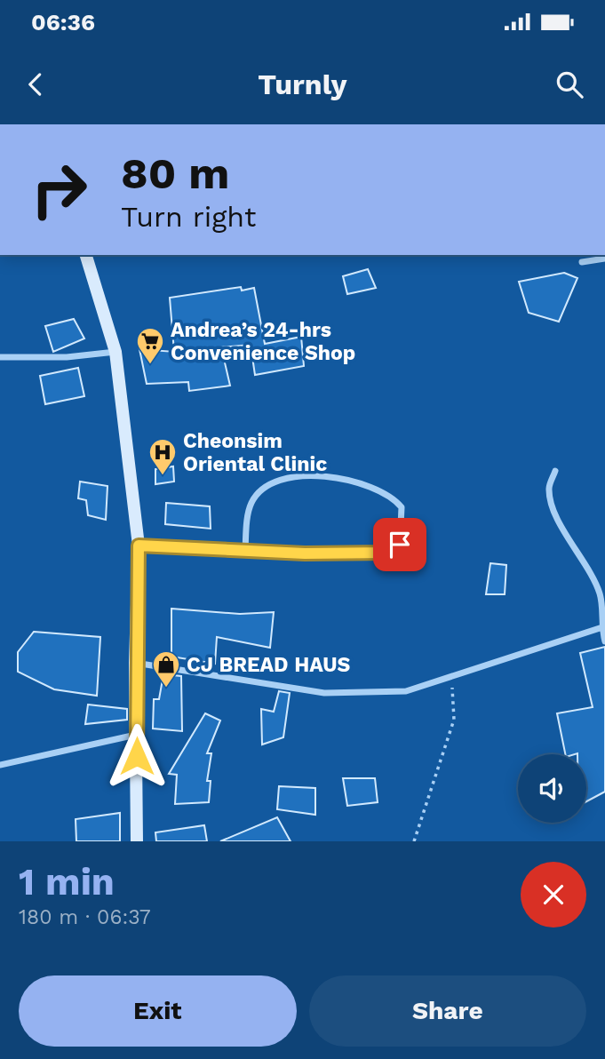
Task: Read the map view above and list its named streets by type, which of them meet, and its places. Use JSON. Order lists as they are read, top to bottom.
{
  "places": {
    "supermarket": ["Andrea’s 24-hrs Convenience Shop"],
    "hospital": ["Cheonsim Oriental Clinic"],
    "shop": ["CJ BREAD HAUS"]
  },
  "page": {
    "status": "06:36",
    "header": "Turnly",
    "turn": ["80 m", "Turn right"],
    "heading": ["1 min", "180 m · 06:37"],
    "buttons": ["Exit", "Share"]
  }
}
